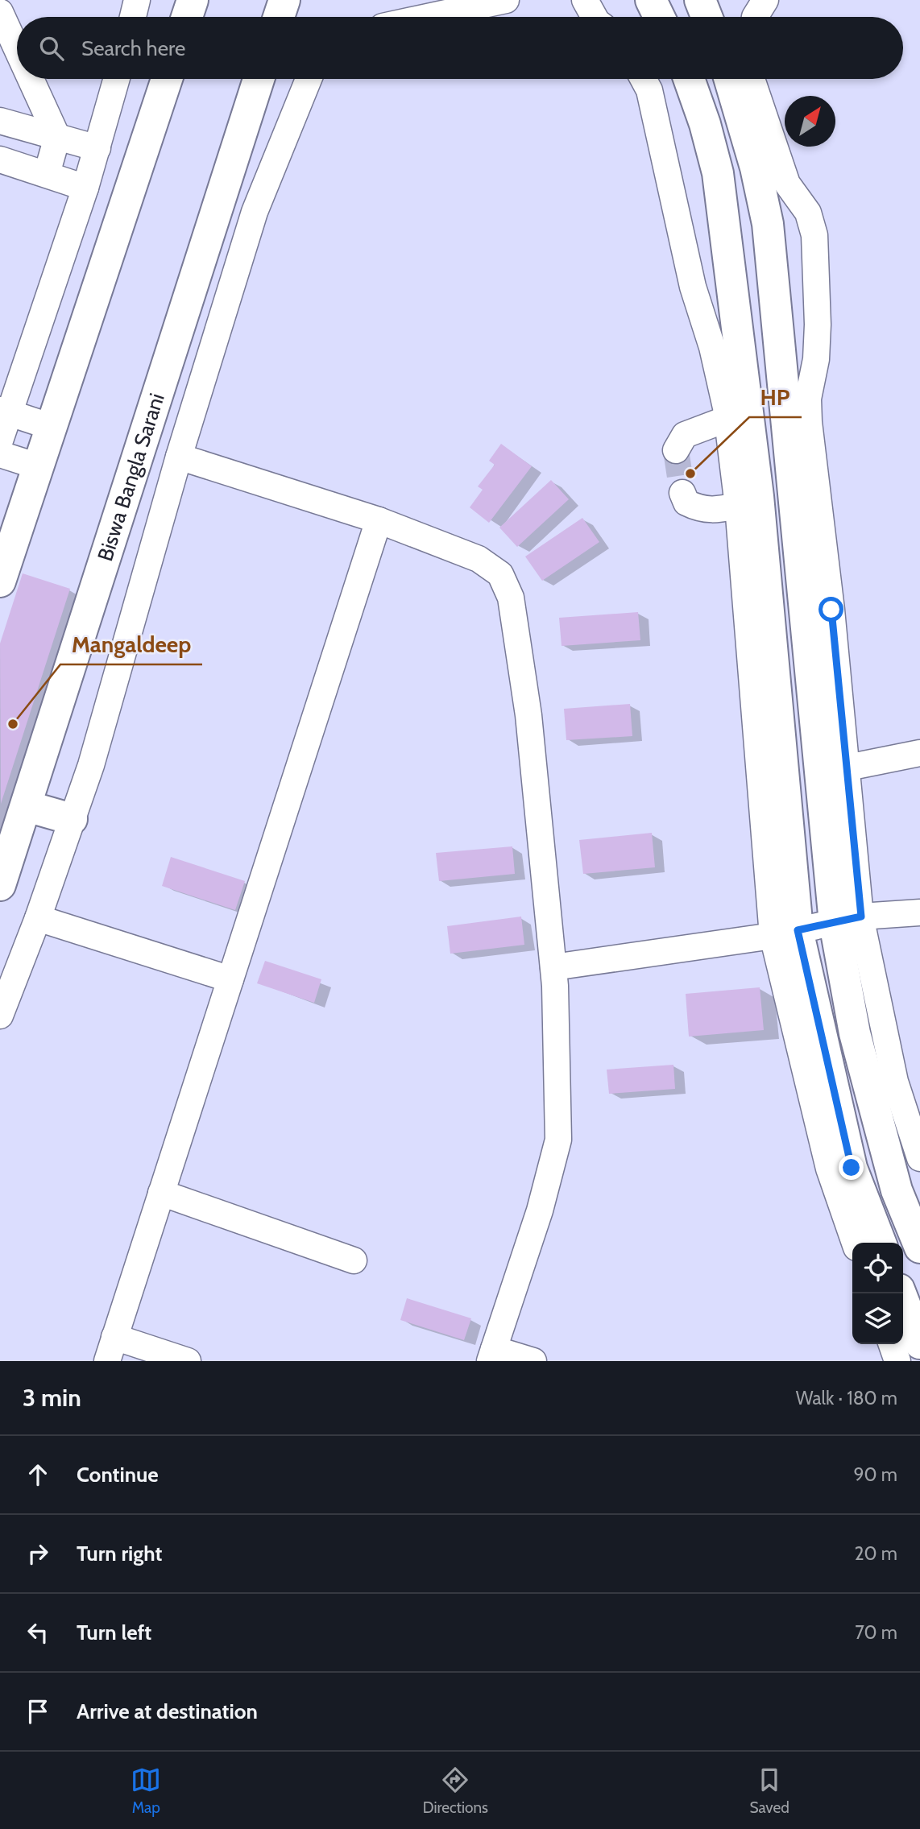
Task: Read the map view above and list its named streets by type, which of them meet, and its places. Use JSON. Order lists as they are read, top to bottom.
{
  "streets": {
    "main road": ["Biswa Bangla Sarani"]
  },
  "places": ["HP", "Mangaldeep"],
  "north": "top right",
  "page": {
    "search": "Search here",
    "heading": ["3 min", "Walk · 180 m"],
    "list": [
      ["Continue", "90 m"],
      ["Turn right", "20 m"],
      ["Turn left", "70 m"],
      "Arrive at destination"
    ],
    "nav": ["Map", "Directions", "Saved"]
  }
}
